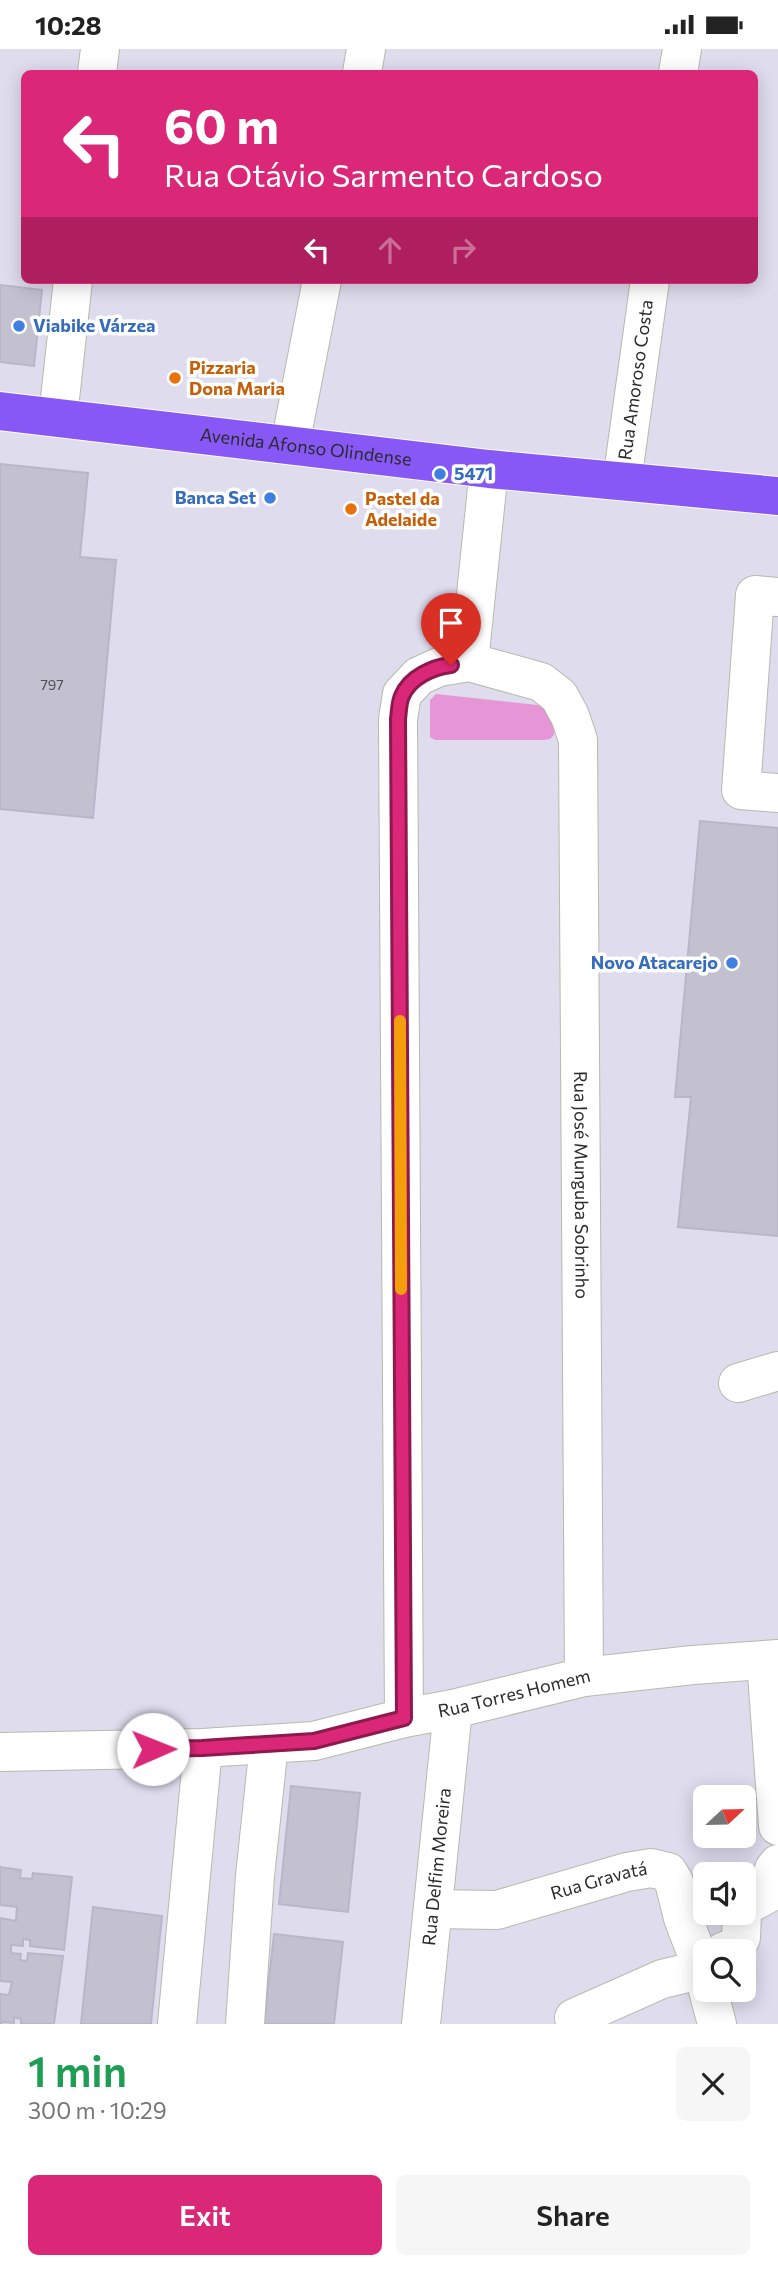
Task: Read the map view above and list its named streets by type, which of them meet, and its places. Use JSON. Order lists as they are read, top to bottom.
{
  "streets": {
    "main road": ["Avenida Afonso Olindense"],
    "street": [
      "Rua Amoroso Costa",
      "Rua José Munguba Sobrinho",
      "Rua Torres Homem",
      "Rua Delfim Moreira",
      "Rua Gravatá"
    ]
  },
  "crossings": [
    ["Rua Amoroso Costa", "Avenida Afonso Olindense"],
    ["Rua José Munguba Sobrinho", "Rua Torres Homem"],
    ["Rua Torres Homem", "Rua Delfim Moreira"],
    ["Rua Delfim Moreira", "Rua Gravatá"]
  ],
  "places": [
    "Viabike Várzea",
    "Pizzaria Dona Maria",
    "5471",
    "Banca Set",
    "Pastel da Adelaide",
    "Novo Atacarejo"
  ],
  "house_numbers": ["797"],
  "north": "right",
  "page": {
    "status": "10:28",
    "turn": ["60 m", "Rua Otávio Sarmento Cardoso"],
    "heading": ["1 min", "300 m · 10:29"],
    "buttons": ["Exit", "Share"]
  }
}
